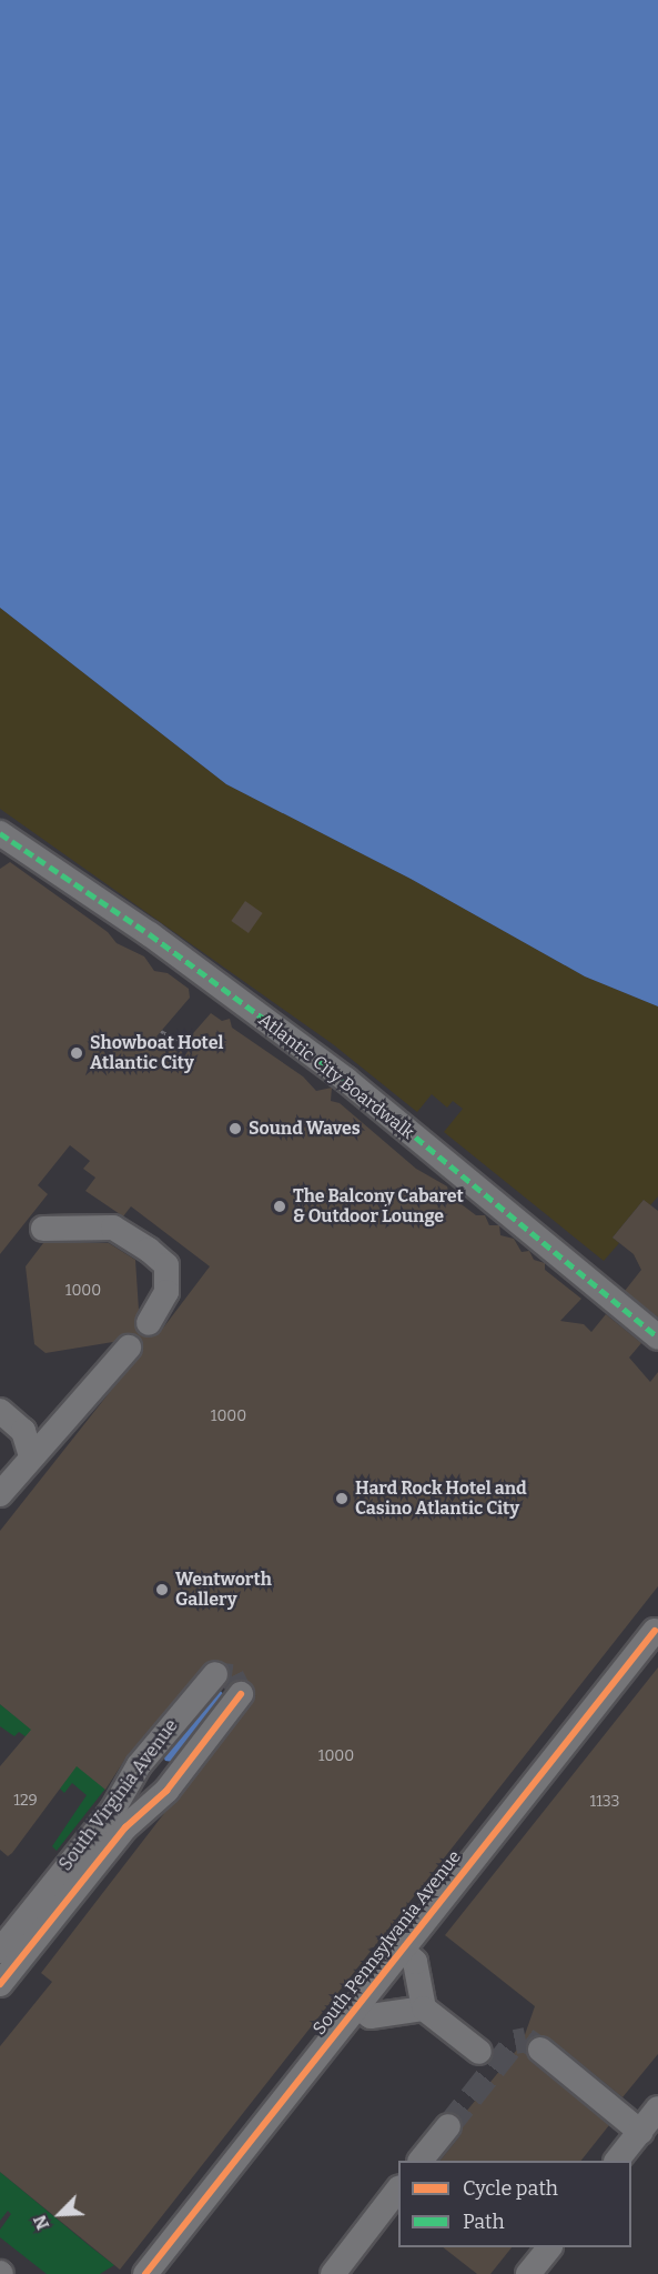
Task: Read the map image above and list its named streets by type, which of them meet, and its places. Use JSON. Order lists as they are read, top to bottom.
{
  "streets": {
    "street": ["Atlantic City Boardwalk", "South Virginia Avenue", "South Pennsylvania Avenue"]
  },
  "places": [
    "Showboat Hotel Atlantic City",
    "Sound Waves",
    "The Balcony Cabaret & Outdoor Lounge",
    "Hard Rock Hotel and Casino Atlantic City",
    "Wentworth Gallery"
  ],
  "house_numbers": [
    "1000",
    "1000",
    "1000",
    "129",
    "1133"
  ],
  "legend": ["Cycle path", "Path"],
  "north": "bottom left"
}
